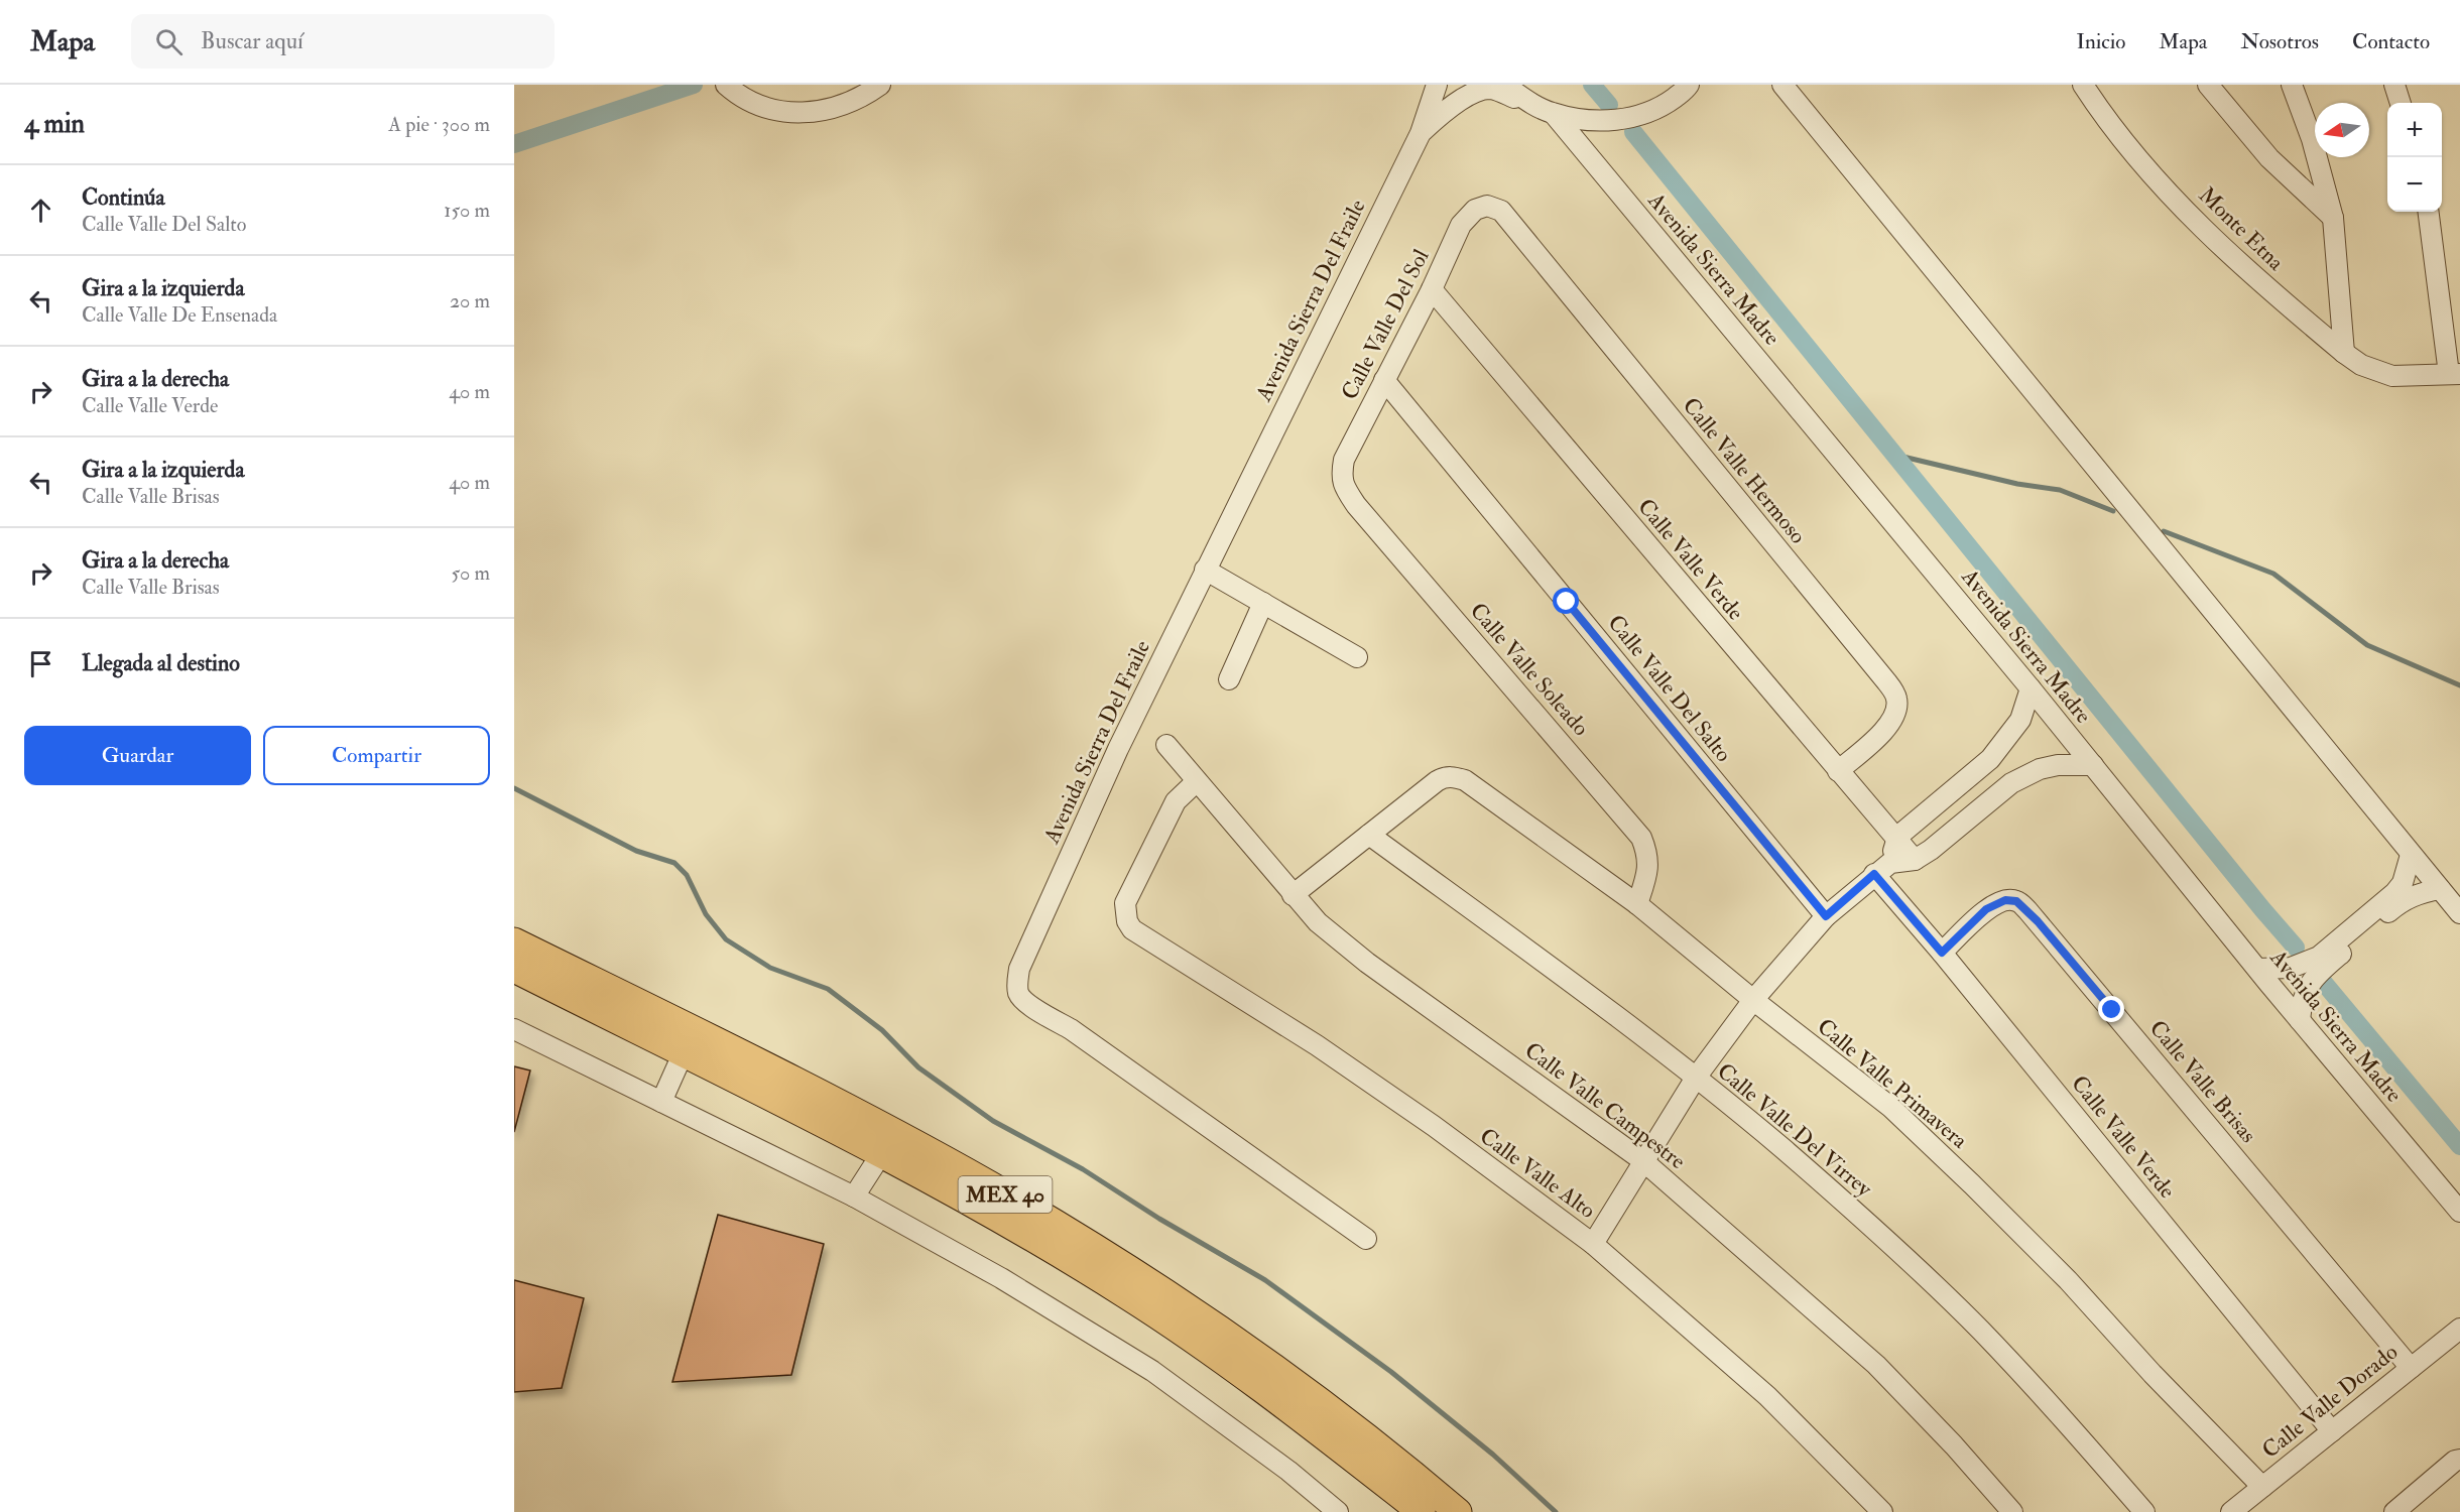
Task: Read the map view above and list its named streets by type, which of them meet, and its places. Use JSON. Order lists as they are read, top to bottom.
{
  "streets": {
    "highway": ["MEX 40"],
    "street": [
      "Monte Etna",
      "Avenida Sierra Madre",
      "Avenida Sierra Del Fraile",
      "Calle Valle Del Sol",
      "Calle Valle Hermoso",
      "Calle Valle Verde",
      "Calle Valle Soleado",
      "Calle Valle Del Salto",
      "Calle Valle Brisas",
      "Calle Valle Primavera",
      "Calle Valle Campestre",
      "Calle Valle Del Virrey",
      "Calle Valle Alto",
      "Calle Valle Dorado"
    ]
  },
  "crossings": [
    ["Avenida Sierra Madre", "Avenida Sierra Del Fraile"],
    ["Calle Valle Del Sol", "Calle Valle Hermoso"],
    ["Calle Valle Del Sol", "Calle Valle Verde"],
    ["Calle Valle Del Sol", "Calle Valle Soleado"],
    ["Calle Valle Del Sol", "Calle Valle Del Salto"],
    ["Calle Valle Hermoso", "Calle Valle Verde"],
    ["Calle Valle Verde", "Calle Valle Brisas"],
    ["Calle Valle Verde", "Calle Valle Dorado"],
    ["Calle Valle Soleado", "Calle Valle Primavera"],
    ["Calle Valle Brisas", "Calle Valle Dorado"],
    ["Calle Valle Primavera", "Calle Valle Del Virrey"],
    ["Calle Valle Primavera", "Calle Valle Dorado"],
    ["Calle Valle Campestre", "Calle Valle Alto"]
  ],
  "north": "left",
  "page": {
    "header": "Mapa",
    "search": "Buscar aquí",
    "nav": [
      "Inicio",
      "Mapa",
      "Nosotros",
      "Contacto"
    ],
    "heading": ["4 min", "A pie · 300 m"],
    "map_buttons": ["+", "−"],
    "list": [
      ["Continúa", "Calle Valle Del Salto", "150 m"],
      ["Gira a la izquierda", "Calle Valle De Ensenada", "20 m"],
      ["Gira a la derecha", "Calle Valle Verde", "40 m"],
      ["Gira a la izquierda", "Calle Valle Brisas", "40 m"],
      ["Gira a la derecha", "Calle Valle Brisas", "50 m"],
      "Llegada al destino"
    ],
    "buttons": ["Guardar", "Compartir"]
  }
}
